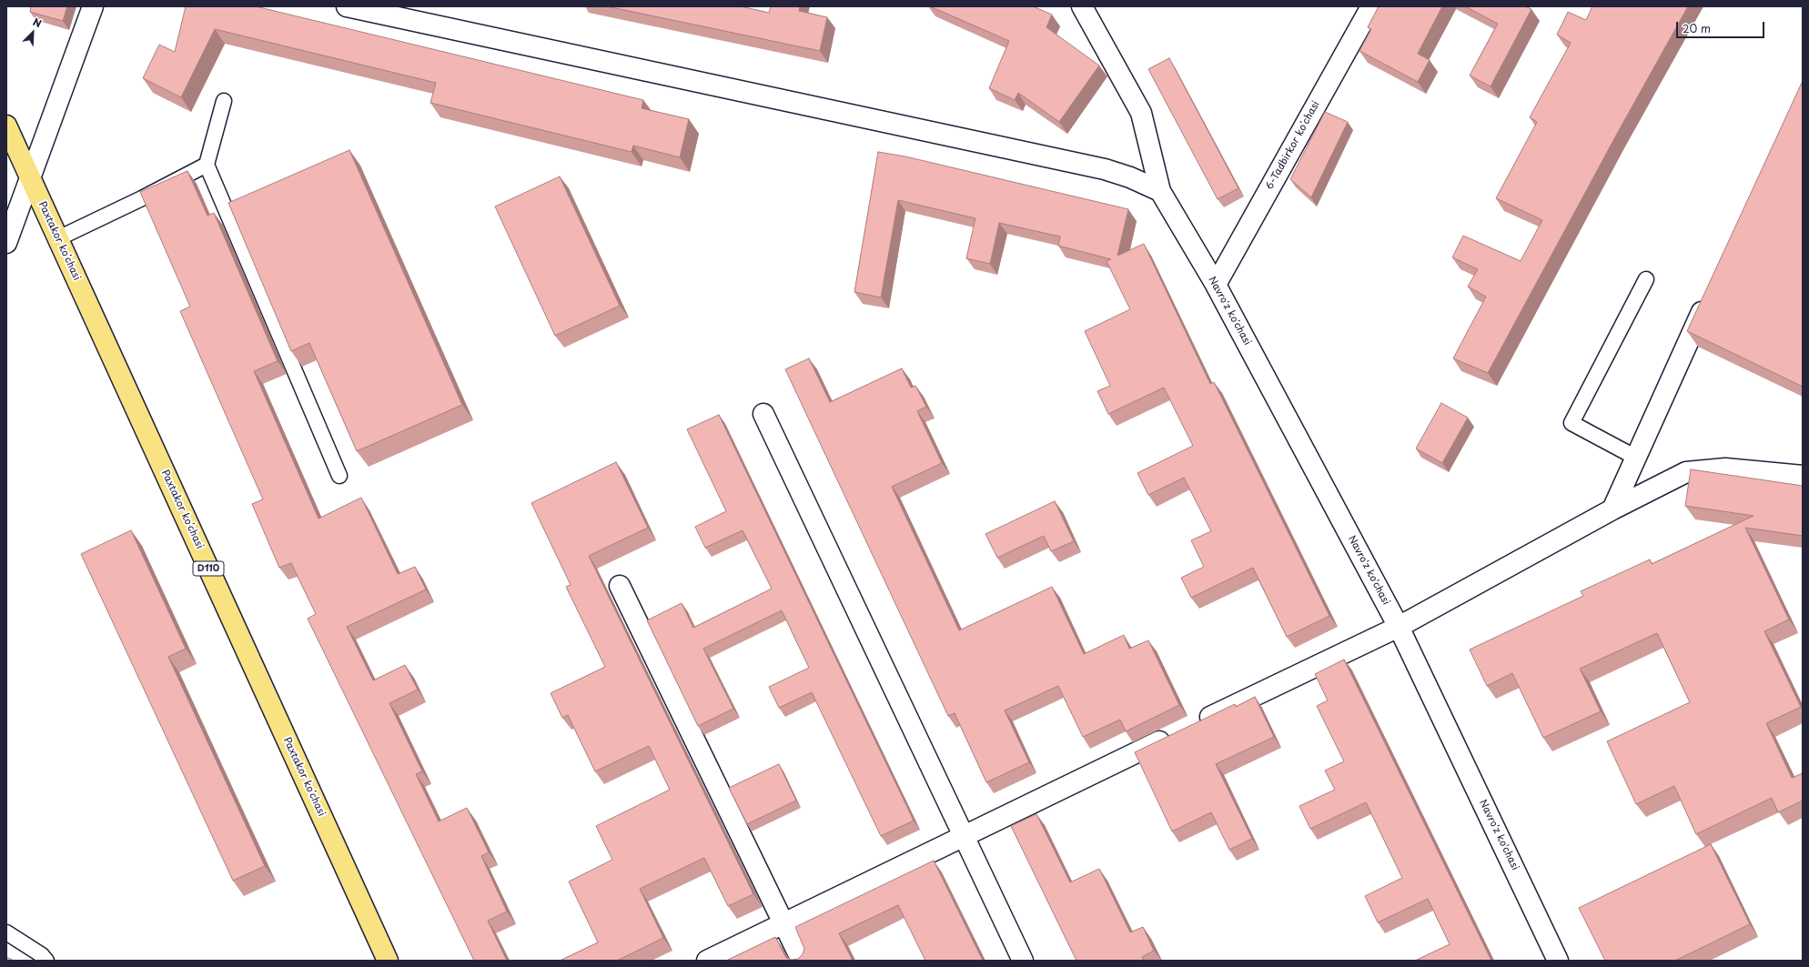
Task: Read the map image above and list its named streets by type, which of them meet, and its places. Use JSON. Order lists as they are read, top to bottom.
{
  "streets": {
    "main road": ["Paxtakor koʻchasi", "D110"],
    "street": ["6-Tadbirkor koʻchasi", "Navro'z ko'chasi"]
  },
  "crossings": [
    ["6-Tadbirkor koʻchasi", "Navro'z ko'chasi"],
    ["Paxtakor koʻchasi", "D110"]
  ],
  "scale_bar": "20 m",
  "north": "top right"
}
